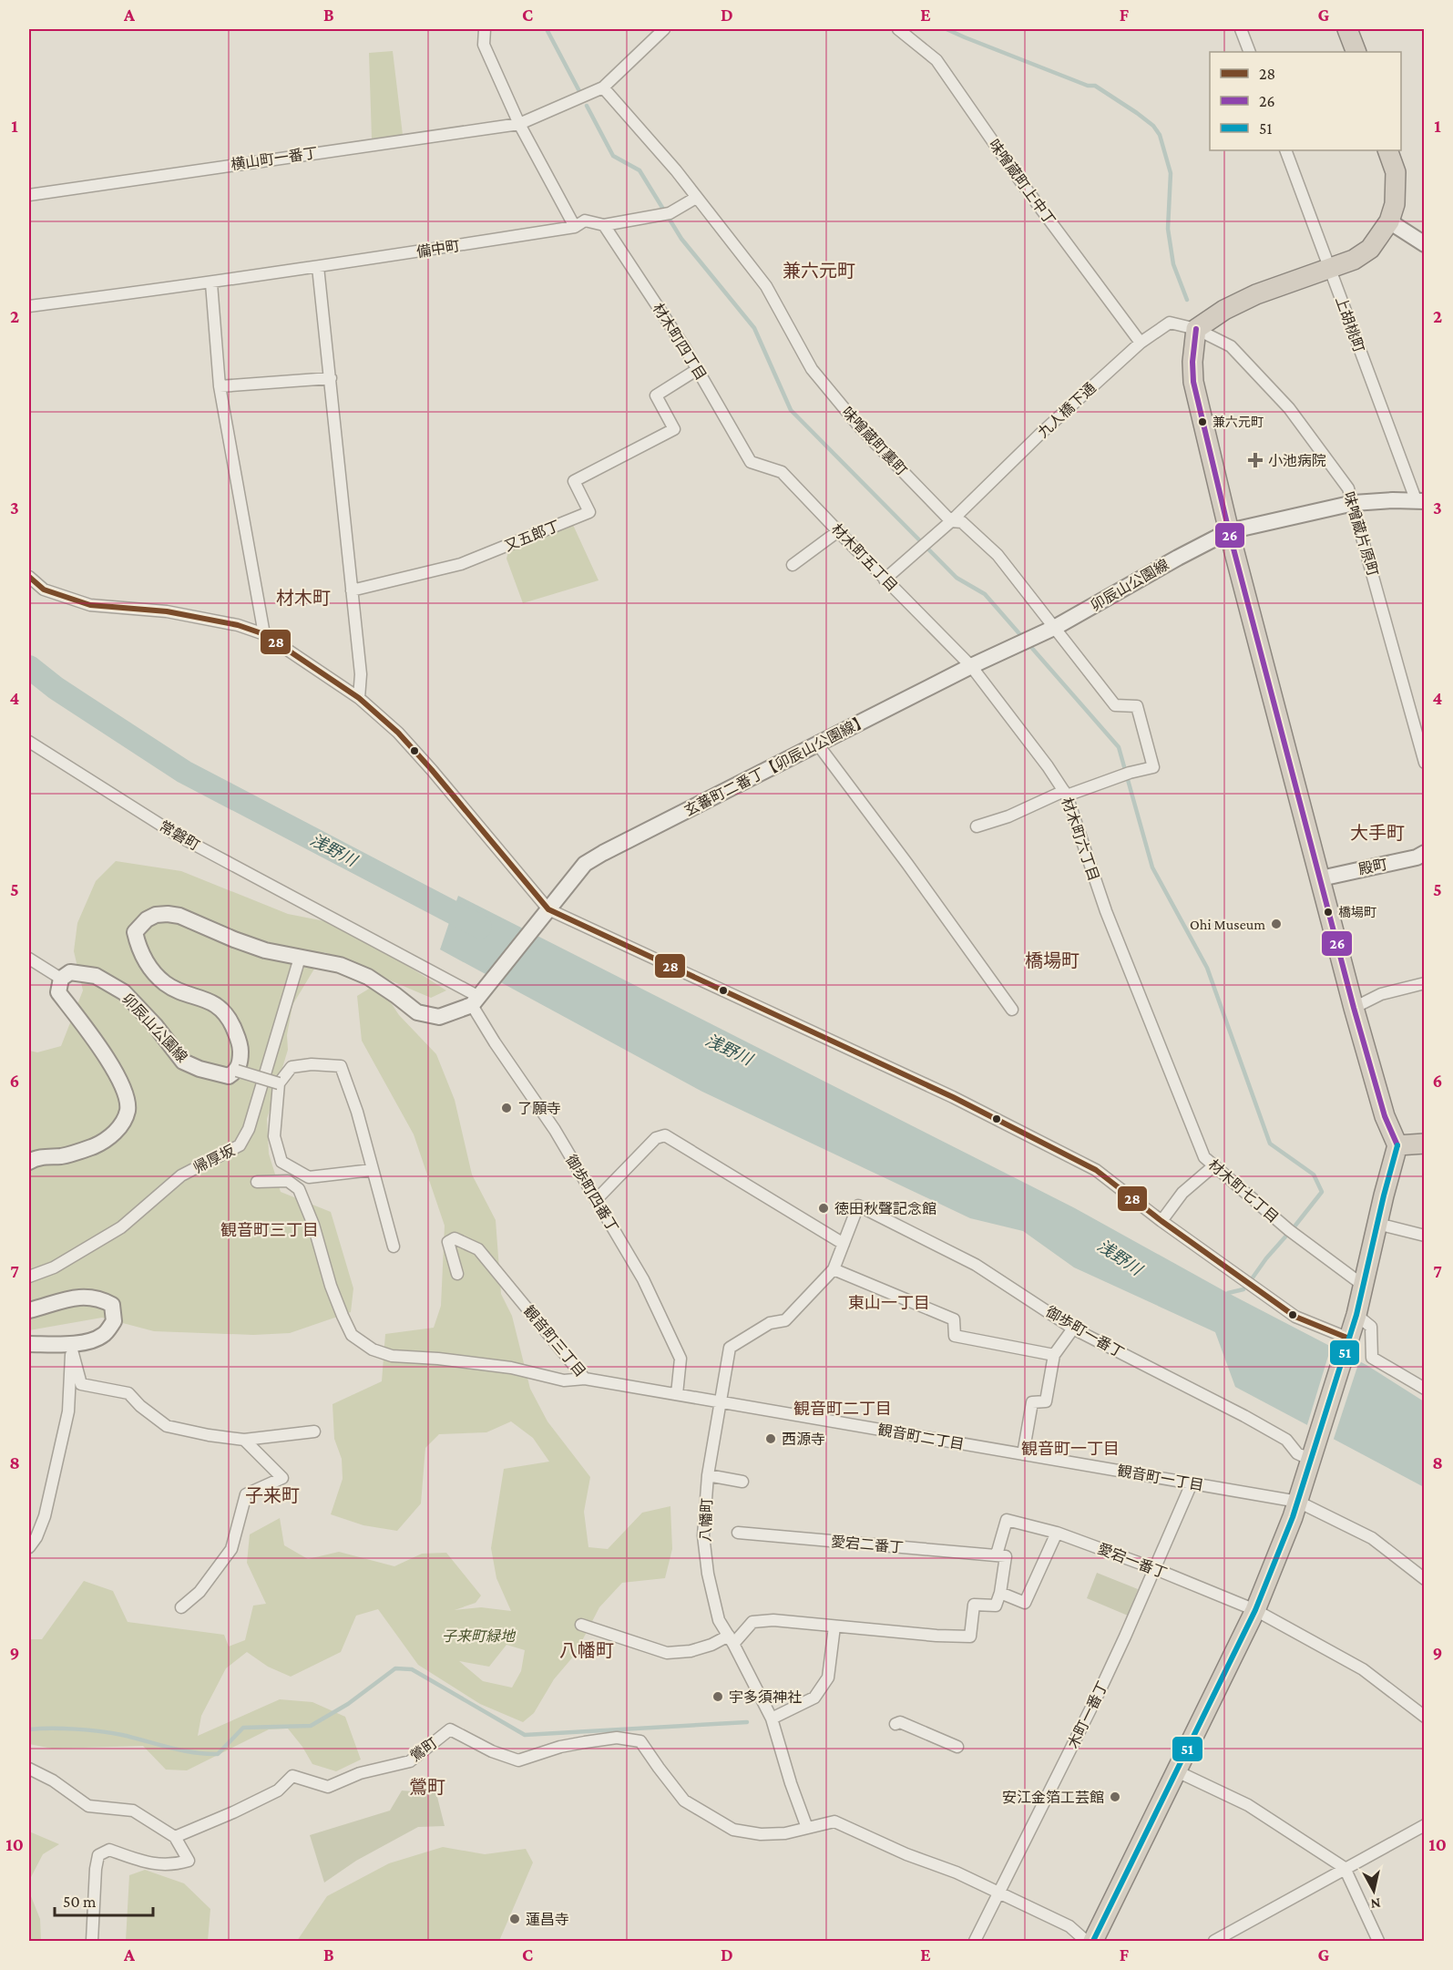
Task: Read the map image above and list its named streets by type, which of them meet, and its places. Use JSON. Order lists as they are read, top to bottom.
{
  "streets": {
    "street": [
      "横山町一番丁",
      "味噌蔵町上中丁",
      "備中町",
      "上胡桃町",
      "材木町四丁目",
      "九人橋下通",
      "味噌蔵町裏町",
      "味噌蔵片原町",
      "又五郎丁",
      "材木町五丁目",
      "卯辰山公園線",
      "玄蕃町二番丁【卯辰山公園線】",
      "常磐町",
      "材木町六丁目",
      "殿町",
      "帰厚坂",
      "材木町七丁目",
      "御歩町四番丁",
      "御歩町一番丁",
      "観音町三丁目",
      "観音町二丁目",
      "観音町一丁目",
      "八幡町",
      "愛宕二番丁",
      "愛宕一番丁",
      "木町一番丁",
      "鶯町"
    ]
  },
  "crossings": [
    ["横山町一番丁", "味噌蔵町裏町"],
    ["味噌蔵町上中丁", "九人橋下通"],
    ["備中町", "材木町四丁目"],
    ["備中町", "味噌蔵町裏町"],
    ["上胡桃町", "卯辰山公園線"],
    ["材木町四丁目", "又五郎丁"],
    ["材木町四丁目", "材木町五丁目"],
    ["九人橋下通", "味噌蔵町裏町"],
    ["九人橋下通", "味噌蔵片原町"],
    ["九人橋下通", "材木町五丁目"],
    ["味噌蔵町裏町", "卯辰山公園線"],
    ["味噌蔵町裏町", "材木町六丁目"],
    ["味噌蔵片原町", "卯辰山公園線"],
    ["材木町五丁目", "玄蕃町二番丁【卯辰山公園線】"],
    ["材木町五丁目", "材木町六丁目"],
    ["卯辰山公園線", "玄蕃町二番丁【卯辰山公園線】"],
    ["玄蕃町二番丁【卯辰山公園線】", "常磐町"],
    ["玄蕃町二番丁【卯辰山公園線】", "材木町六丁目"],
    ["玄蕃町二番丁【卯辰山公園線】", "御歩町四番丁"],
    ["常磐町", "御歩町四番丁"],
    ["材木町六丁目", "材木町七丁目"],
    ["御歩町四番丁", "観音町三丁目"],
    ["観音町三丁目", "観音町二丁目"],
    ["観音町三丁目", "八幡町"],
    ["観音町二丁目", "観音町一丁目"],
    ["観音町二丁目", "八幡町"],
    ["観音町一丁目", "木町一番丁"],
    ["八幡町", "鶯町"],
    ["愛宕二番丁", "愛宕一番丁"],
    ["愛宕一番丁", "木町一番丁"]
  ],
  "districts": [
    "兼六元町",
    "材木町",
    "大手町",
    "橋場町",
    "観音町三丁目",
    "東山一丁目",
    "観音町二丁目",
    "観音町一丁目",
    "子来町",
    "八幡町",
    "鶯町"
  ],
  "water": ["浅野川"],
  "parks": ["子来町緑地"],
  "places": {
    "other": [
      "兼六元町",
      "橋場町",
      "Ohi Museum",
      "了願寺",
      "徳田秋聲記念館",
      "西源寺",
      "宇多須神社",
      "安江金箔工芸館",
      "蓮昌寺"
    ],
    "health": ["小池病院"]
  },
  "lines": ["transit line 26", "transit line 28", "transit line 51"],
  "legend": ["28", "26", "51"],
  "scale_bar": "50 m",
  "north": "bottom",
  "grid": {
    "columns": [
      "A",
      "B",
      "C",
      "D",
      "E",
      "F",
      "G"
    ],
    "rows": [
      "1",
      "2",
      "3",
      "4",
      "5",
      "6",
      "7",
      "8",
      "9",
      "10"
    ]
  }
}
